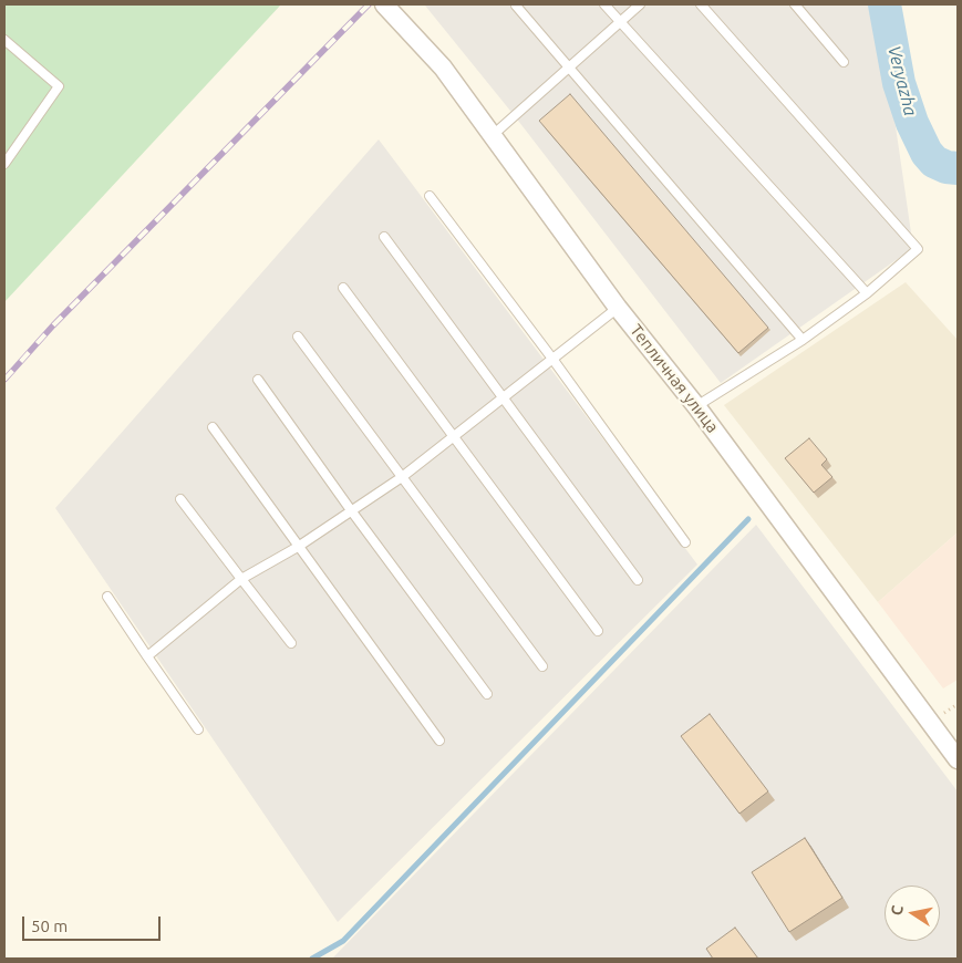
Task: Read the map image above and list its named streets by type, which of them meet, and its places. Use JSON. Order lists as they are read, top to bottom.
{
  "streets": {
    "street": ["Тепличная улица"]
  },
  "water": ["Veryazha"],
  "scale_bar": "50 m",
  "north": "left"
}
